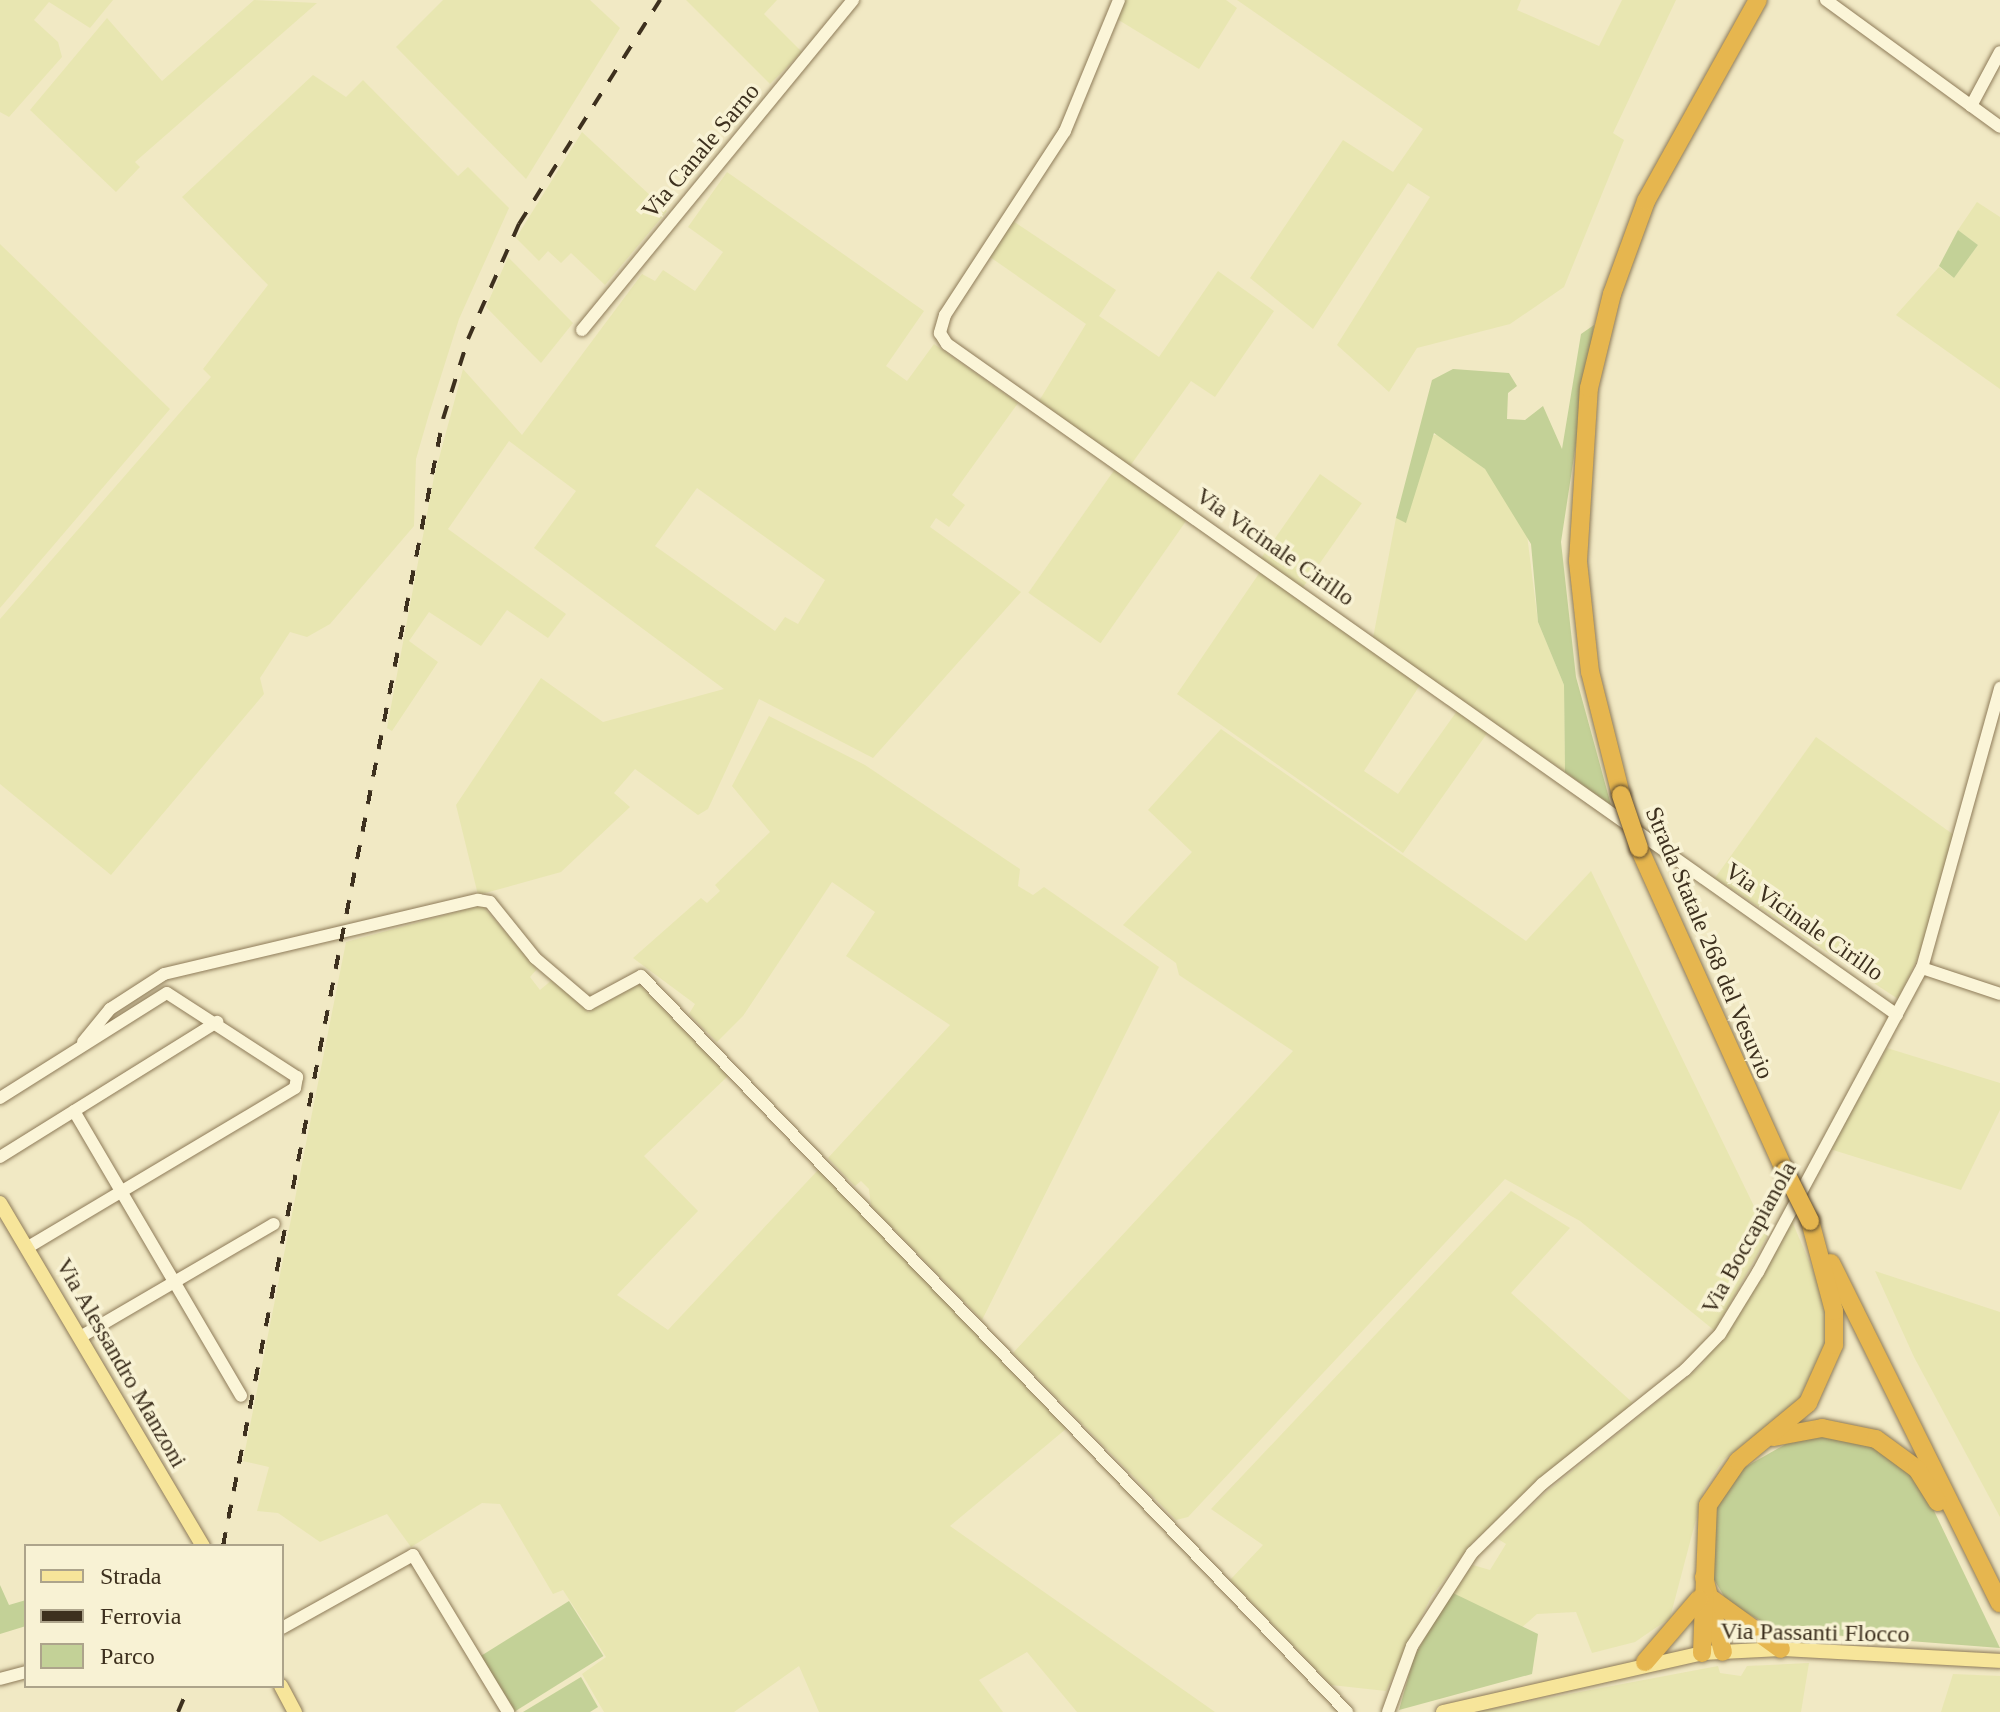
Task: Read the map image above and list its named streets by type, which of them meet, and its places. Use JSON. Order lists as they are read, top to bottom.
{
  "streets": {
    "highway": ["Strada Statale 268 del Vesuvio"],
    "main road": ["Via Alessandro Manzoni", "Via Passanti Flocco"],
    "street": ["Via Canale Sarno", "Via Vicinale Cirillo", "Via Boccapianola"]
  },
  "crossings": [
    ["Via Vicinale Cirillo", "Via Boccapianola"]
  ],
  "legend": ["Strada", "Ferrovia", "Parco"]
}
